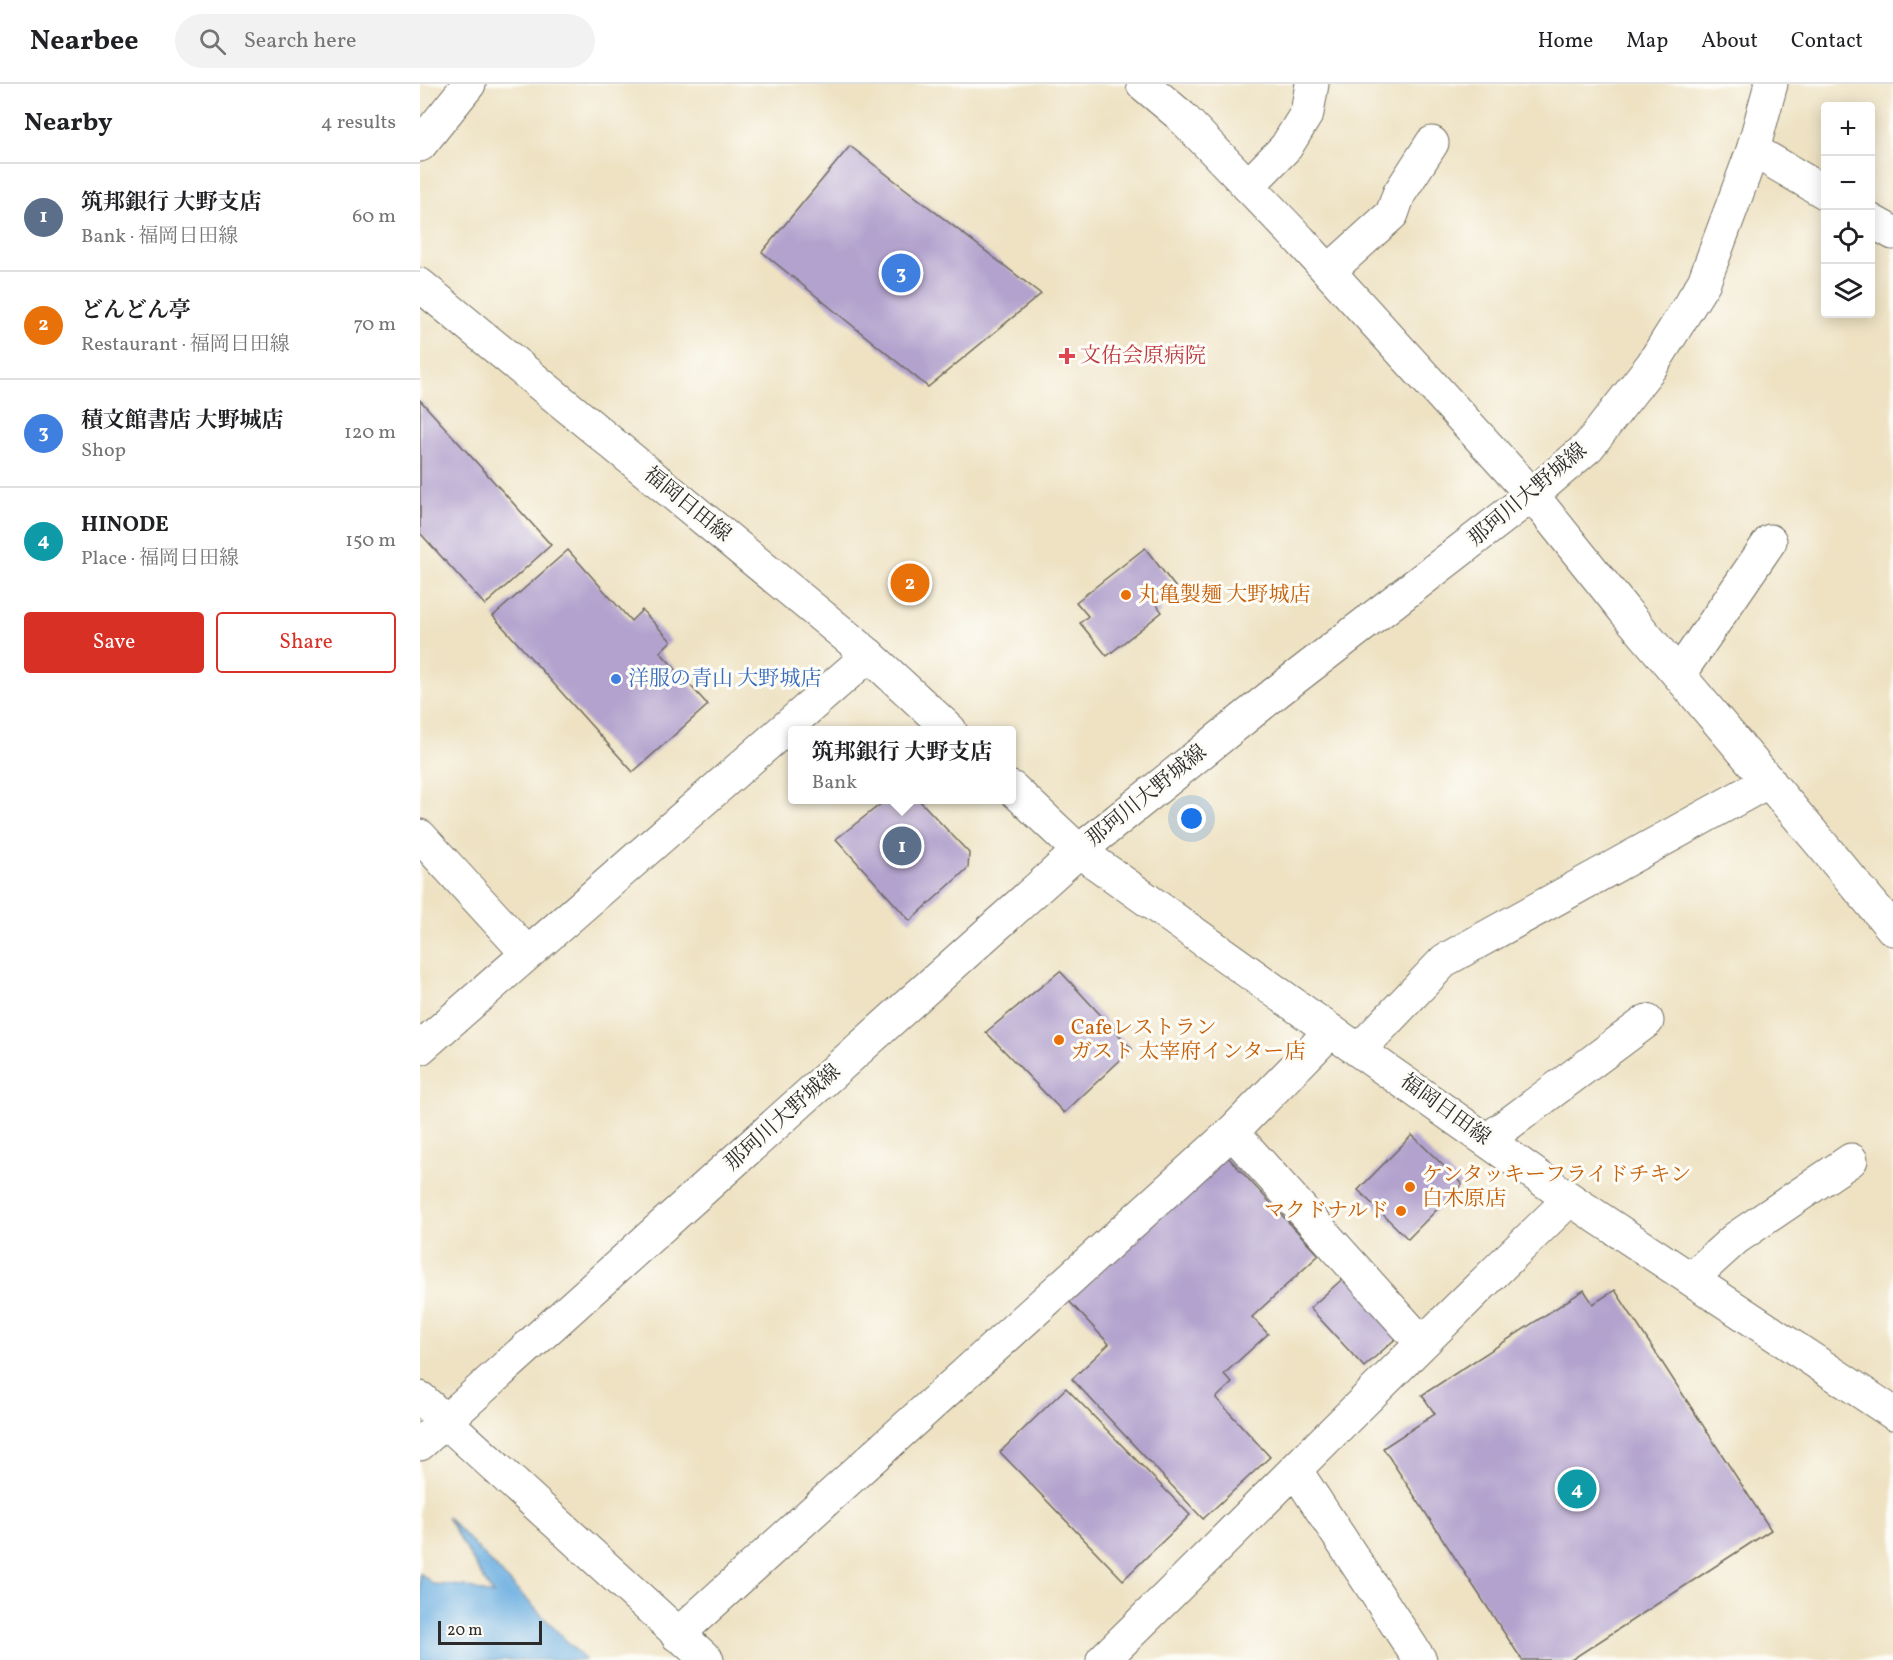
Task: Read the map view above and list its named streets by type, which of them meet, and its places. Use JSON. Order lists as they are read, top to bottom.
{
  "streets": {
    "street": ["那珂川大野城線", "福岡日田線"]
  },
  "crossings": [
    ["那珂川大野城線", "福岡日田線"]
  ],
  "places": {
    "health": ["文佑会原病院"],
    "other": [
      "丸亀製麺 大野城店",
      "洋服の青山 大野城店",
      "Cafeレストラン ガスト 太宰府インター店",
      "ケンタッキーフライドチキン 白木原店",
      "マクドナルド"
    ]
  },
  "scale_bar": "20 m",
  "page": {
    "header": "Nearbee",
    "search": "Search here",
    "nav": [
      "Home",
      "Map",
      "About",
      "Contact"
    ],
    "heading": ["Nearby", "4 results"],
    "map_buttons": ["+", "−"],
    "list": [
      {
        "mark": "1",
        "name": "筑邦銀行 大野支店",
        "note": "Bank · 福岡日田線",
        "value": "60 m"
      },
      {
        "mark": "2",
        "name": "どんどん亭",
        "note": "Restaurant · 福岡日田線",
        "value": "70 m"
      },
      {
        "mark": "3",
        "name": "積文館書店 大野城店",
        "note": "Shop",
        "value": "120 m"
      },
      {
        "mark": "4",
        "name": "HINODE",
        "note": "Place · 福岡日田線",
        "value": "150 m"
      }
    ],
    "pins": [
      "3",
      "2",
      "1",
      "4"
    ],
    "buttons": ["Save", "Share"],
    "popup": ["筑邦銀行 大野支店", "Bank"],
    "scale": "20 m"
  }
}
